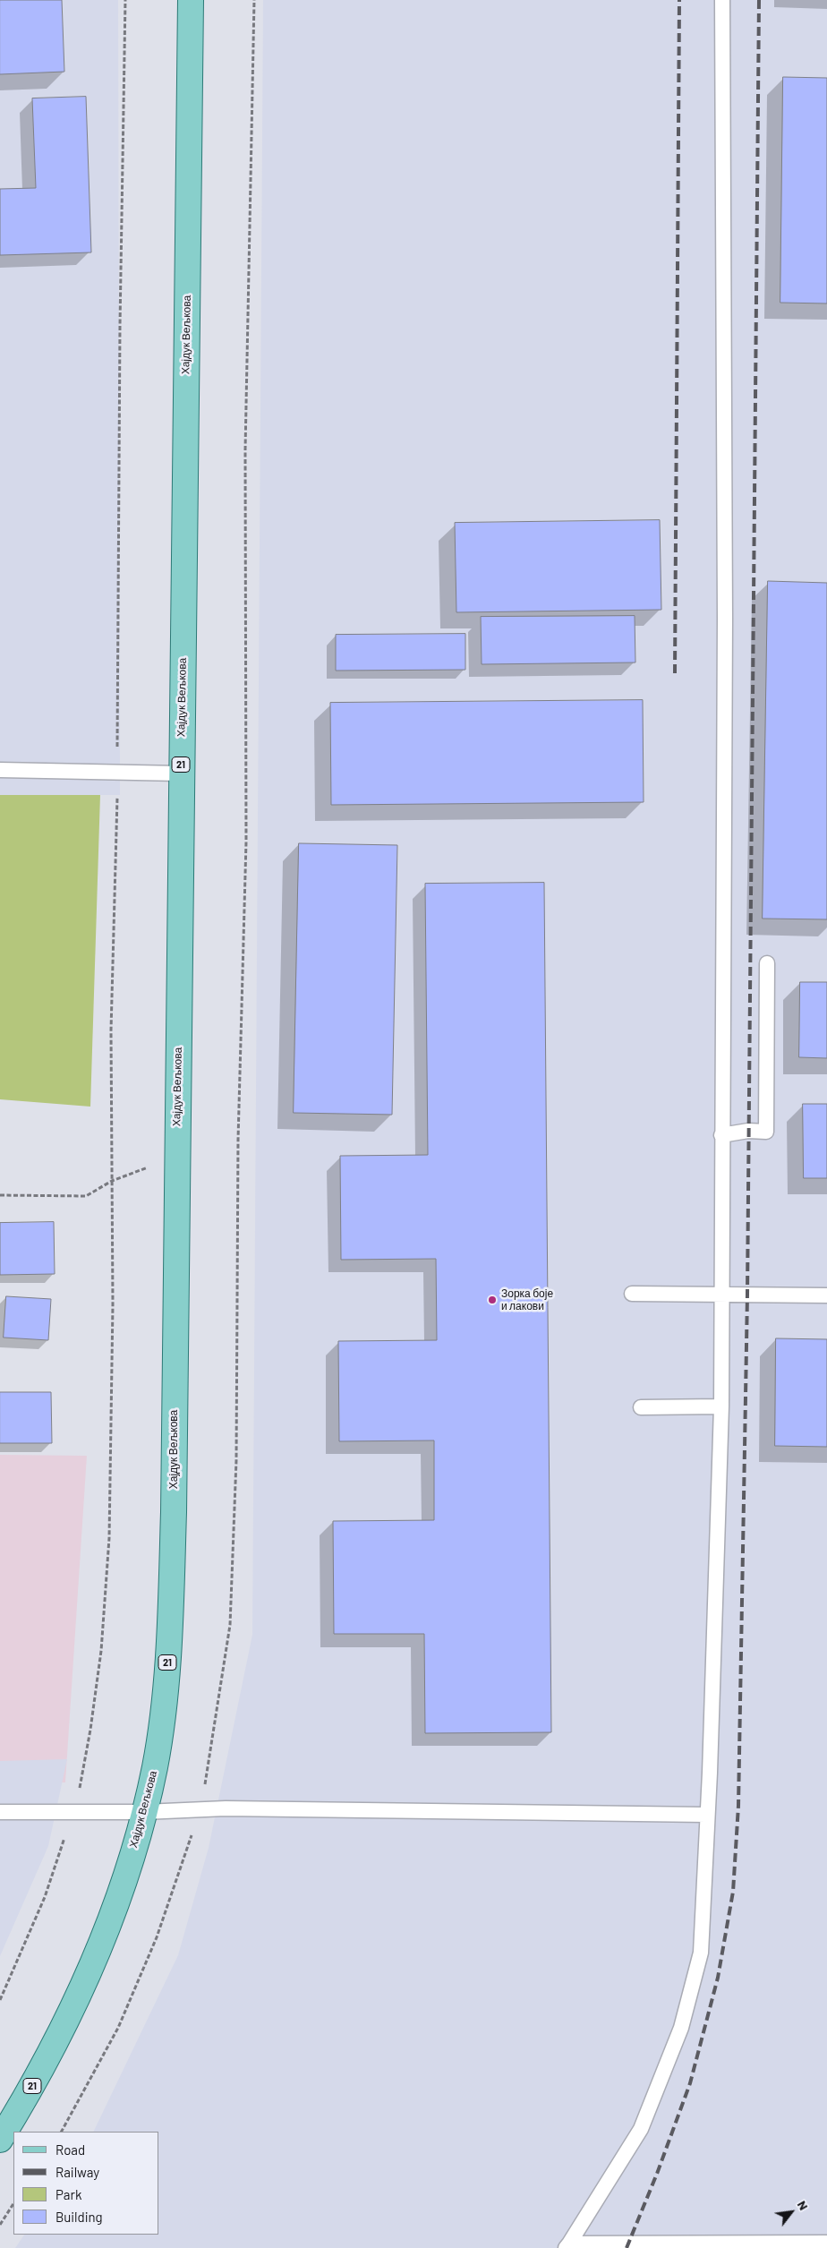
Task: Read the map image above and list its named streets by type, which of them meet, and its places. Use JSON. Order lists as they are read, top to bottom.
{
  "streets": {
    "main road": ["Хајдук Вељкова", "21"]
  },
  "places": ["Зорка боје и лакови"],
  "legend": [
    "Road",
    "Railway",
    "Park",
    "Building"
  ],
  "north": "top right"
}
